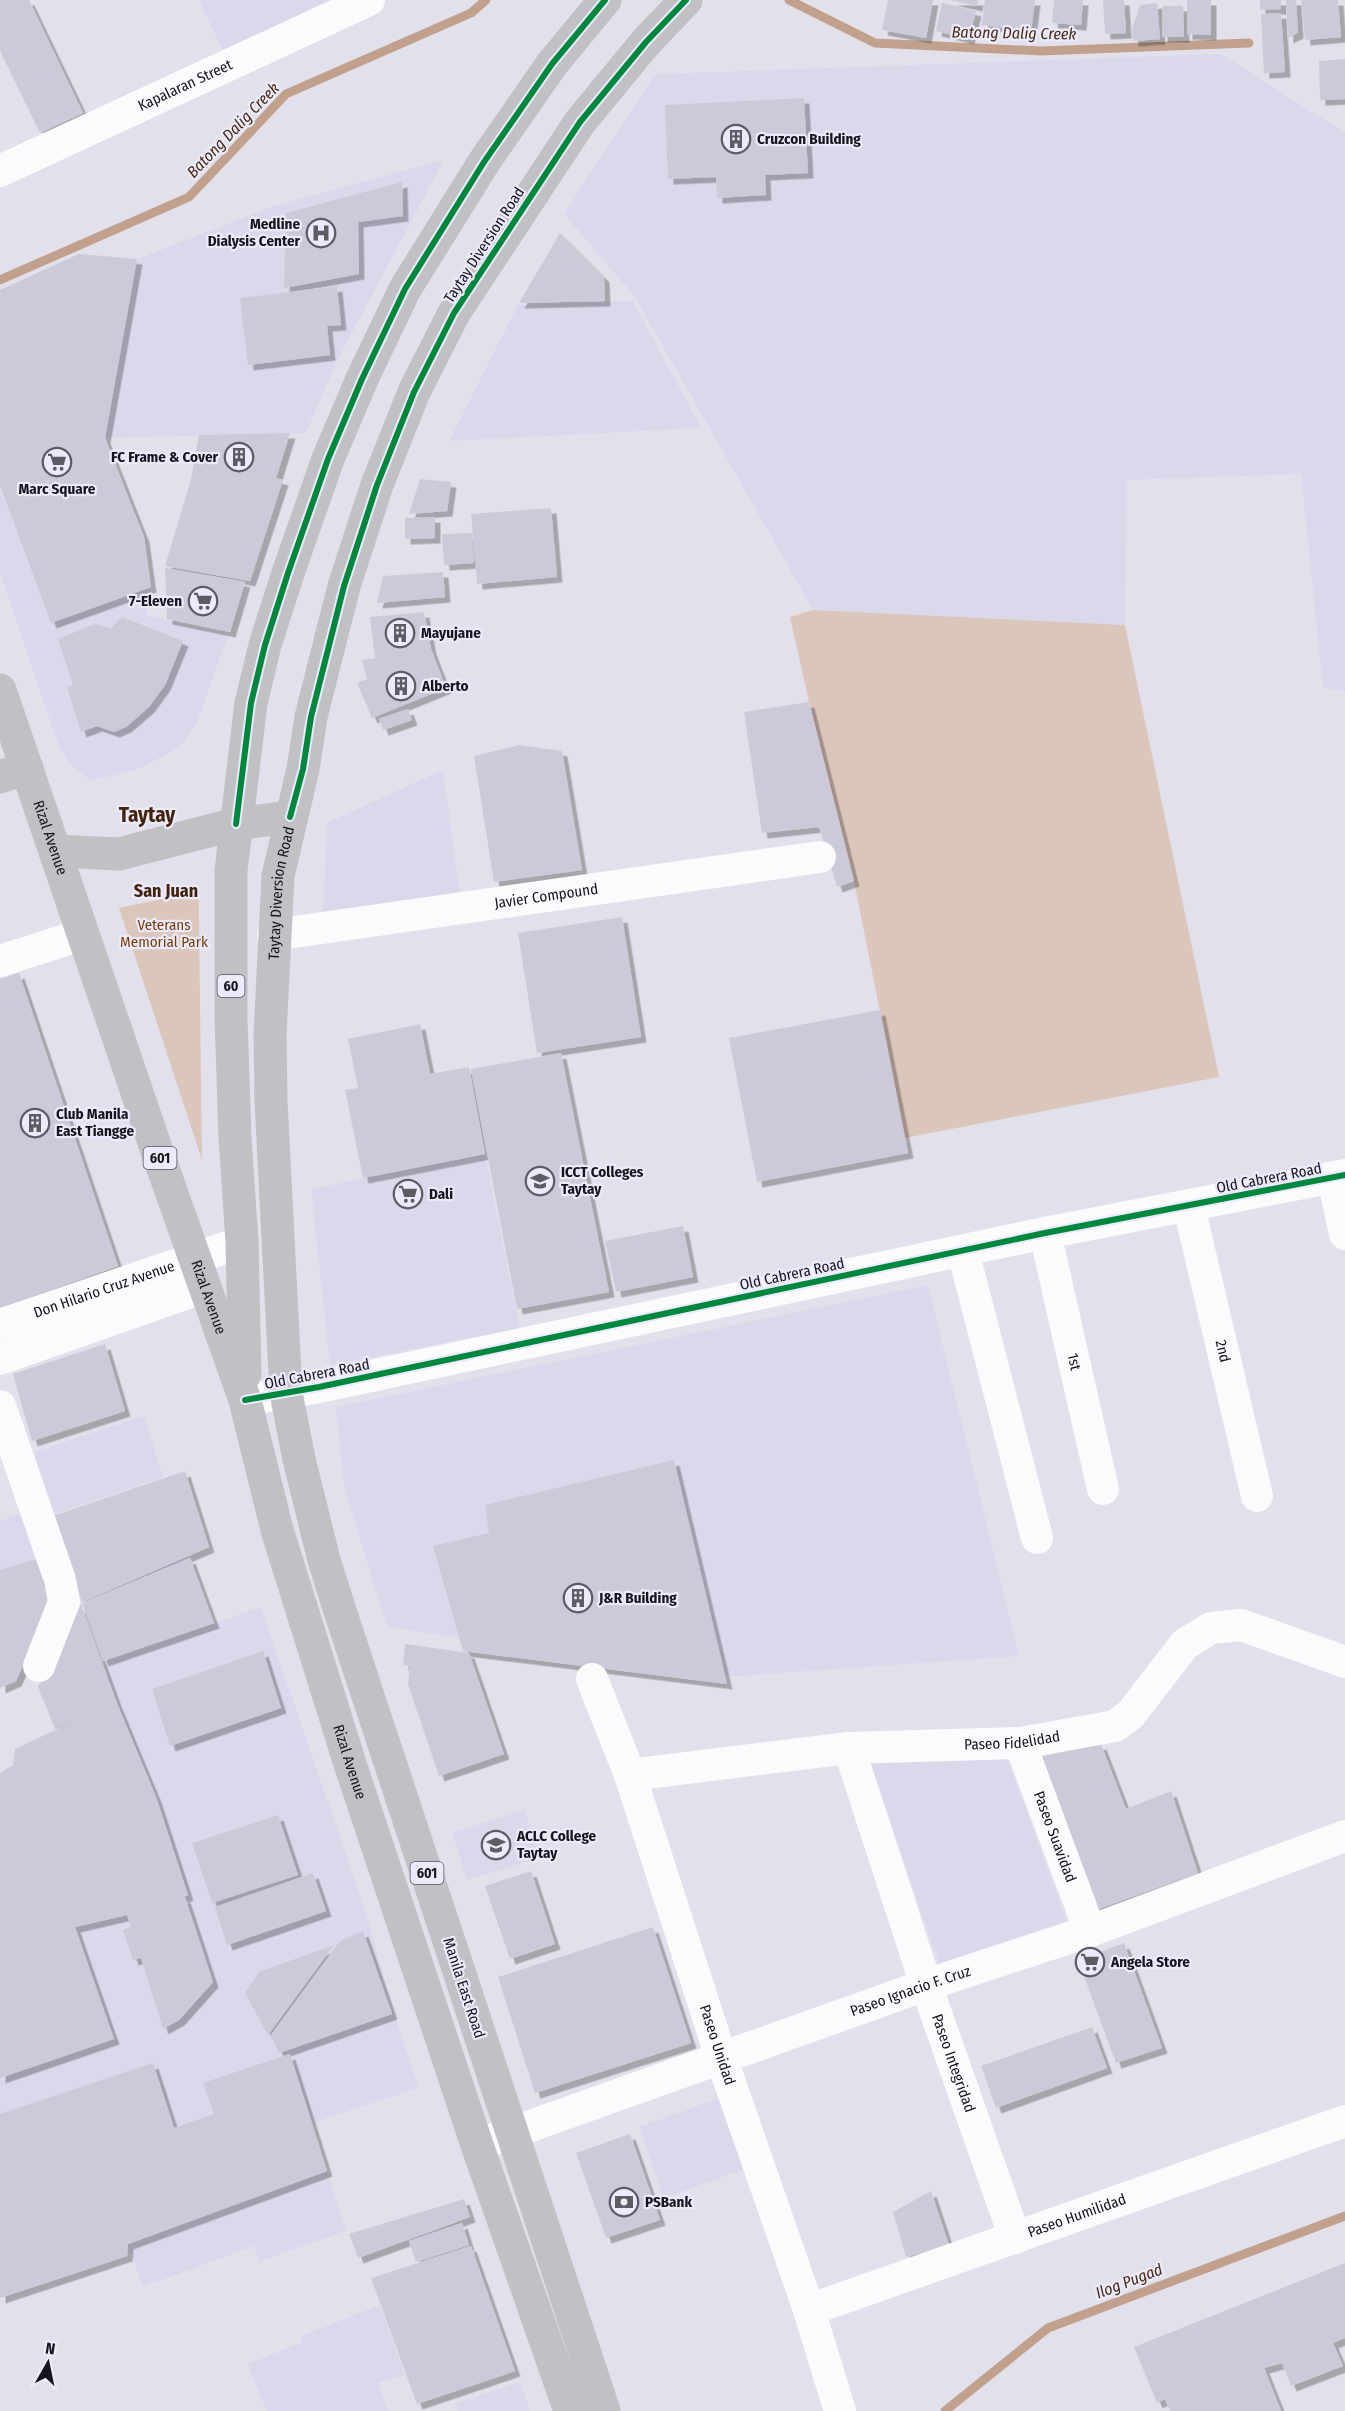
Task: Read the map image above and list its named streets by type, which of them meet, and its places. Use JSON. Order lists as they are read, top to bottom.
{
  "streets": {
    "main road": [
      "Taytay Diversion Road",
      "Rizal Avenue",
      "60",
      "601",
      "Manila East Road"
    ],
    "street": [
      "Kapalaran Street",
      "Javier Compound",
      "Old Cabrera Road",
      "Don Hilario Cruz Avenue",
      "2nd",
      "1st",
      "Paseo Fidelidad",
      "Paseo Suavidad",
      "Paseo Ignacio F. Cruz",
      "Paseo Unidad",
      "Paseo Integridad",
      "Paseo Humilidad"
    ]
  },
  "crossings": [
    ["Taytay Diversion Road", "Javier Compound"],
    ["Taytay Diversion Road", "Old Cabrera Road"],
    ["Taytay Diversion Road", "Manila East Road"],
    ["Rizal Avenue", "60"],
    ["Rizal Avenue", "601"],
    ["Rizal Avenue", "Old Cabrera Road"],
    ["Rizal Avenue", "Don Hilario Cruz Avenue"],
    ["Rizal Avenue", "Paseo Ignacio F. Cruz"],
    ["60", "Old Cabrera Road"],
    ["60", "Don Hilario Cruz Avenue"],
    ["601", "Paseo Ignacio F. Cruz"],
    ["Old Cabrera Road", "2nd"],
    ["Old Cabrera Road", "1st"],
    ["Paseo Fidelidad", "Paseo Suavidad"],
    ["Paseo Fidelidad", "Paseo Unidad"],
    ["Paseo Fidelidad", "Paseo Integridad"],
    ["Paseo Suavidad", "Paseo Ignacio F. Cruz"],
    ["Manila East Road", "Paseo Ignacio F. Cruz"],
    ["Paseo Ignacio F. Cruz", "Paseo Unidad"],
    ["Paseo Ignacio F. Cruz", "Paseo Integridad"],
    ["Paseo Unidad", "Paseo Humilidad"],
    ["Paseo Integridad", "Paseo Humilidad"]
  ],
  "districts": ["Taytay", "San Juan"],
  "water": ["Batong Dalig Creek", "Ilog Pugad"],
  "parks": ["Veterans Memorial Park"],
  "places": {
    "building": [
      "Cruzcon Building",
      "FC Frame & Cover",
      "Mayujane",
      "Alberto",
      "Club Manila East Tiangge",
      "J&R Building"
    ],
    "hospital": ["Medline Dialysis Center"],
    "supermarket": [
      "Marc Square",
      "7-Eleven",
      "Dali",
      "Angela Store"
    ],
    "school or university": ["ICCT Colleges Taytay", "ACLC College Taytay"],
    "bank": ["PSBank"]
  },
  "north": "top"
}
